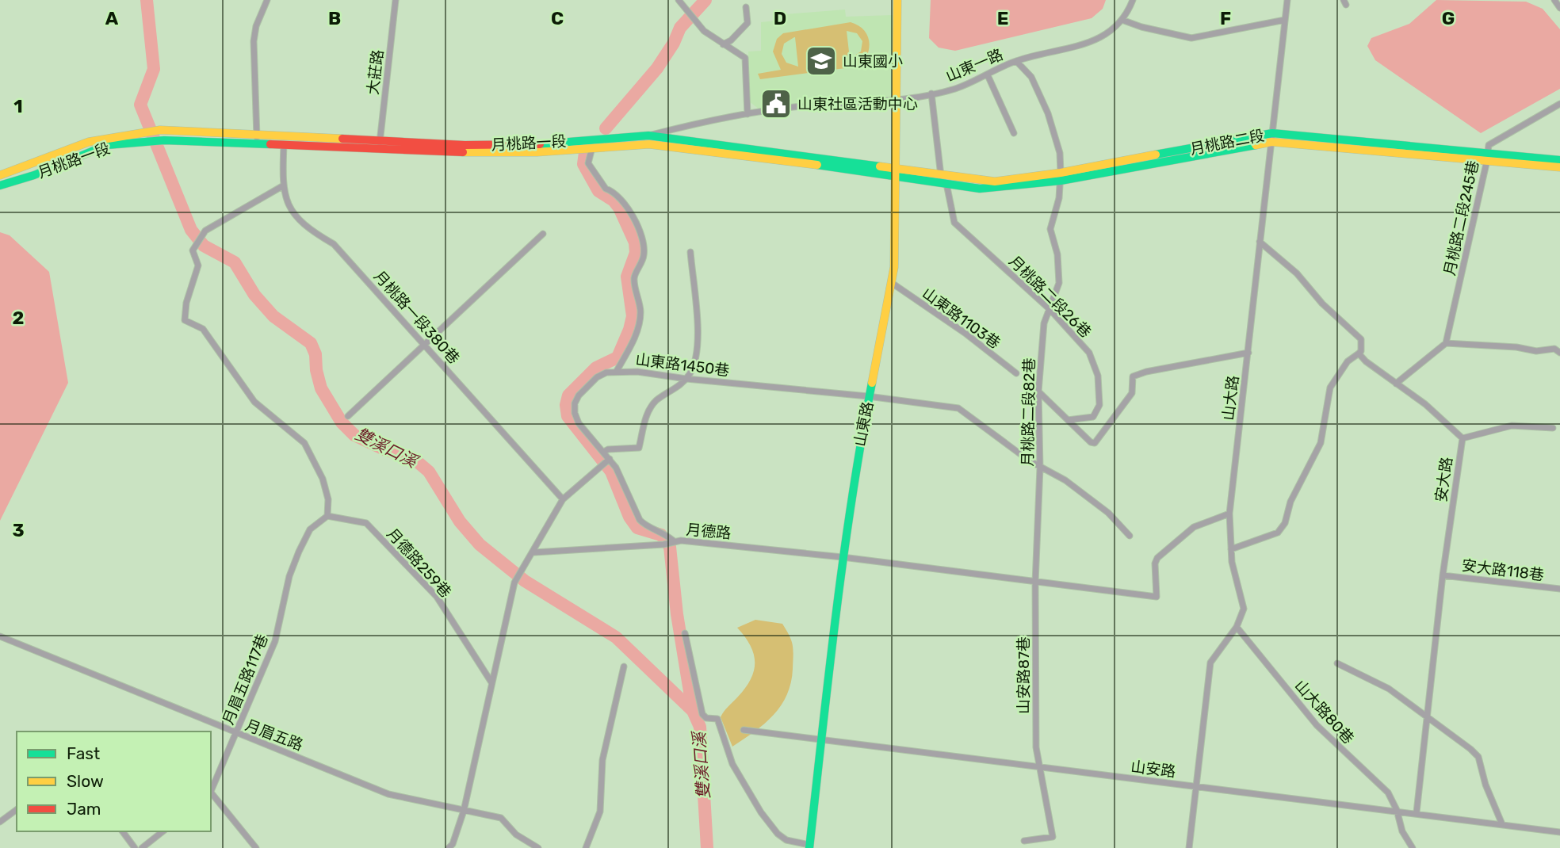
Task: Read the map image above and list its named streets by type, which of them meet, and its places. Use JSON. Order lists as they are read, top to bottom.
{
  "streets": {
    "street": [
      "山東一路",
      "大莊路",
      "月桃路二段",
      "月桃路一段",
      "月桃路二段245巷",
      "月桃路二段26巷",
      "月桃路一段380巷",
      "山東路1103巷",
      "山東路1450巷",
      "山大路",
      "月桃路二段82巷",
      "山東路",
      "安大路",
      "月德路",
      "月德路259巷",
      "安大路118巷",
      "山安路87巷",
      "月眉五路117巷",
      "山大路80巷",
      "月眉五路",
      "山安路"
    ]
  },
  "crossings": [
    ["山東一路", "月桃路一段"],
    ["山東一路", "月桃路二段26巷"],
    ["山東一路", "月桃路二段82巷"],
    ["山東一路", "山東路"],
    ["大莊路", "月桃路一段"],
    ["月桃路二段", "月桃路一段"],
    ["月桃路二段", "月桃路二段245巷"],
    ["月桃路二段", "月桃路二段26巷"],
    ["月桃路二段", "山大路"],
    ["月桃路二段", "月桃路二段82巷"],
    ["月桃路二段", "山東路"],
    ["月桃路一段", "月桃路一段380巷"],
    ["月桃路一段", "山東路"],
    ["月桃路二段26巷", "月桃路二段82巷"],
    ["山東路1103巷", "山東路"],
    ["山東路1450巷", "月桃路二段82巷"],
    ["山東路1450巷", "山東路"],
    ["山東路1450巷", "月德路"],
    ["山大路", "月德路"],
    ["山大路", "山大路80巷"],
    ["山大路", "山安路"],
    ["月桃路二段82巷", "月德路"],
    ["月桃路二段82巷", "山安路87巷"],
    ["山東路", "月德路"],
    ["山東路", "山安路"],
    ["安大路", "安大路118巷"],
    ["安大路", "山安路"],
    ["月德路", "山安路87巷"],
    ["月德路259巷", "月眉五路117巷"],
    ["山安路87巷", "山安路"],
    ["月眉五路117巷", "月眉五路"],
    ["山大路80巷", "山安路"]
  ],
  "water": ["雙溪口溪"],
  "places": {
    "school or university": ["山東國小"],
    "public building": ["山東社區活動中心"]
  },
  "legend": ["Fast", "Slow", "Jam"],
  "grid": {
    "columns": [
      "A",
      "B",
      "C",
      "D",
      "E",
      "F",
      "G"
    ],
    "rows": ["1", "2", "3"]
  }
}
